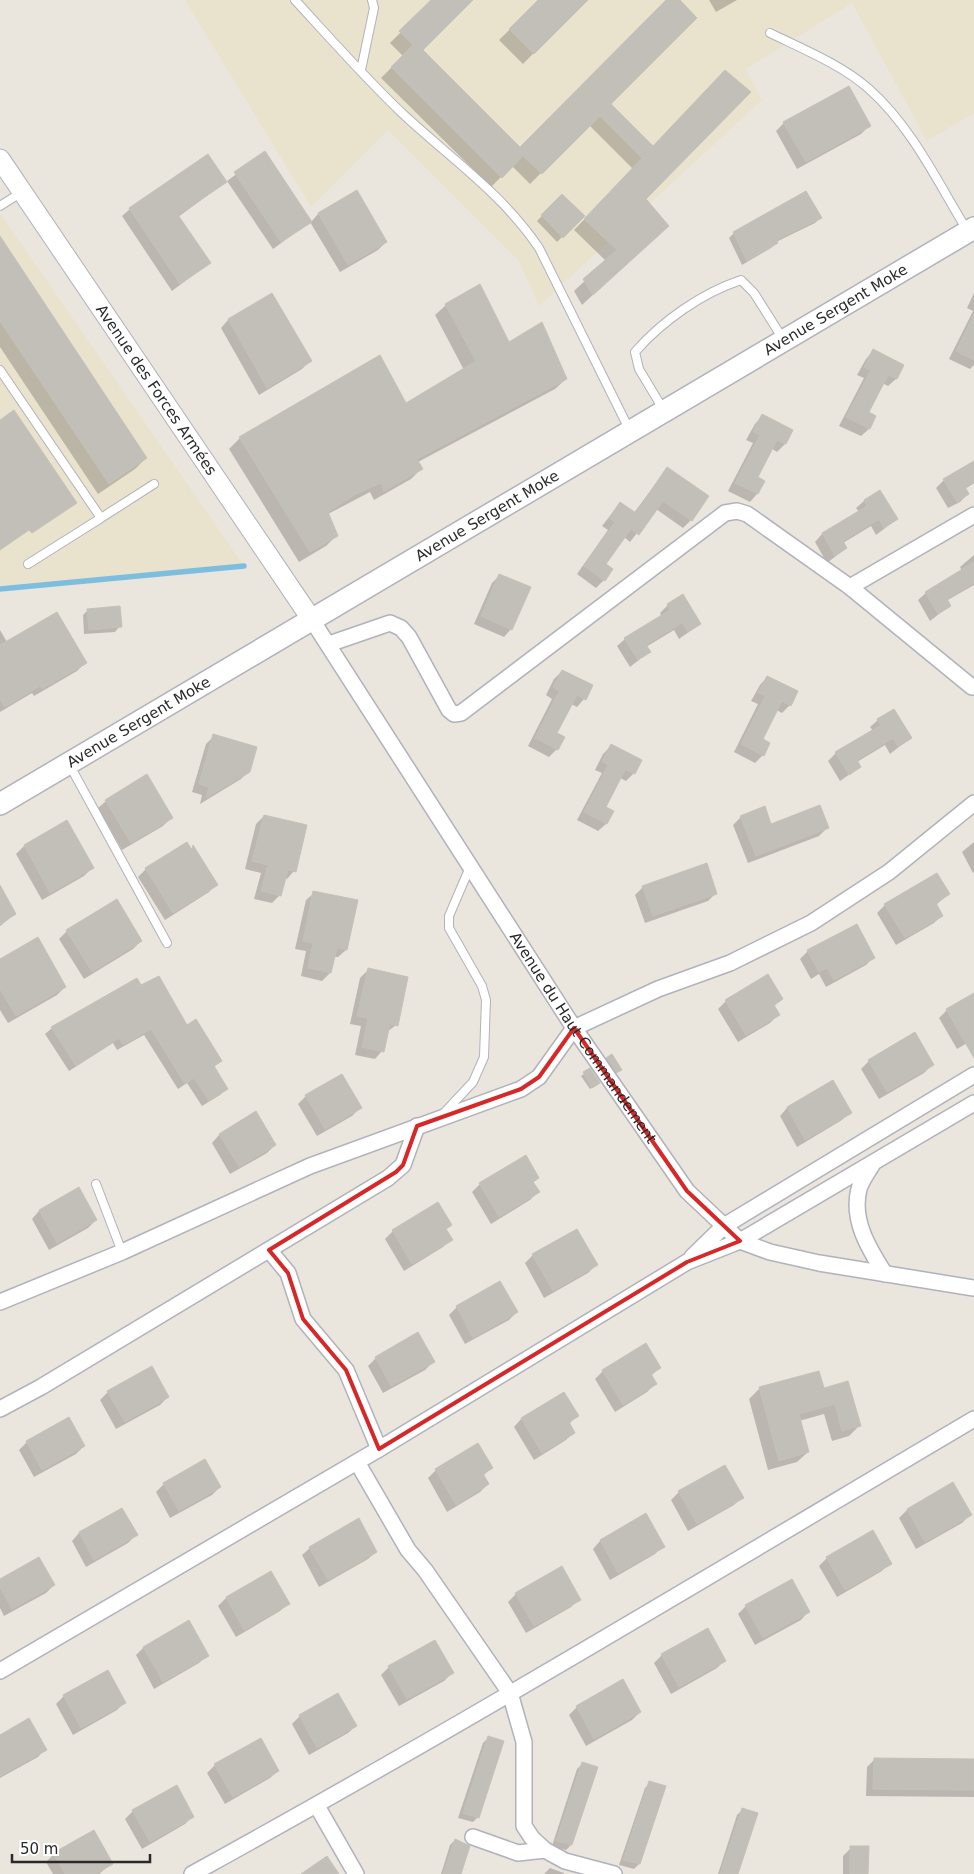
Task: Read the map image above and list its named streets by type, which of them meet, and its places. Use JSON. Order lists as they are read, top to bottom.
{
  "streets": {
    "main road": ["Avenue Sergent Moke"],
    "street": ["Avenue des Forces Armées", "Avenue du Haut Commandement"]
  },
  "crossings": [
    ["Avenue Sergent Moke", "Avenue des Forces Armées"],
    ["Avenue Sergent Moke", "Avenue du Haut Commandement"],
    ["Avenue des Forces Armées", "Avenue du Haut Commandement"]
  ],
  "scale_bar": "50 m"
}
